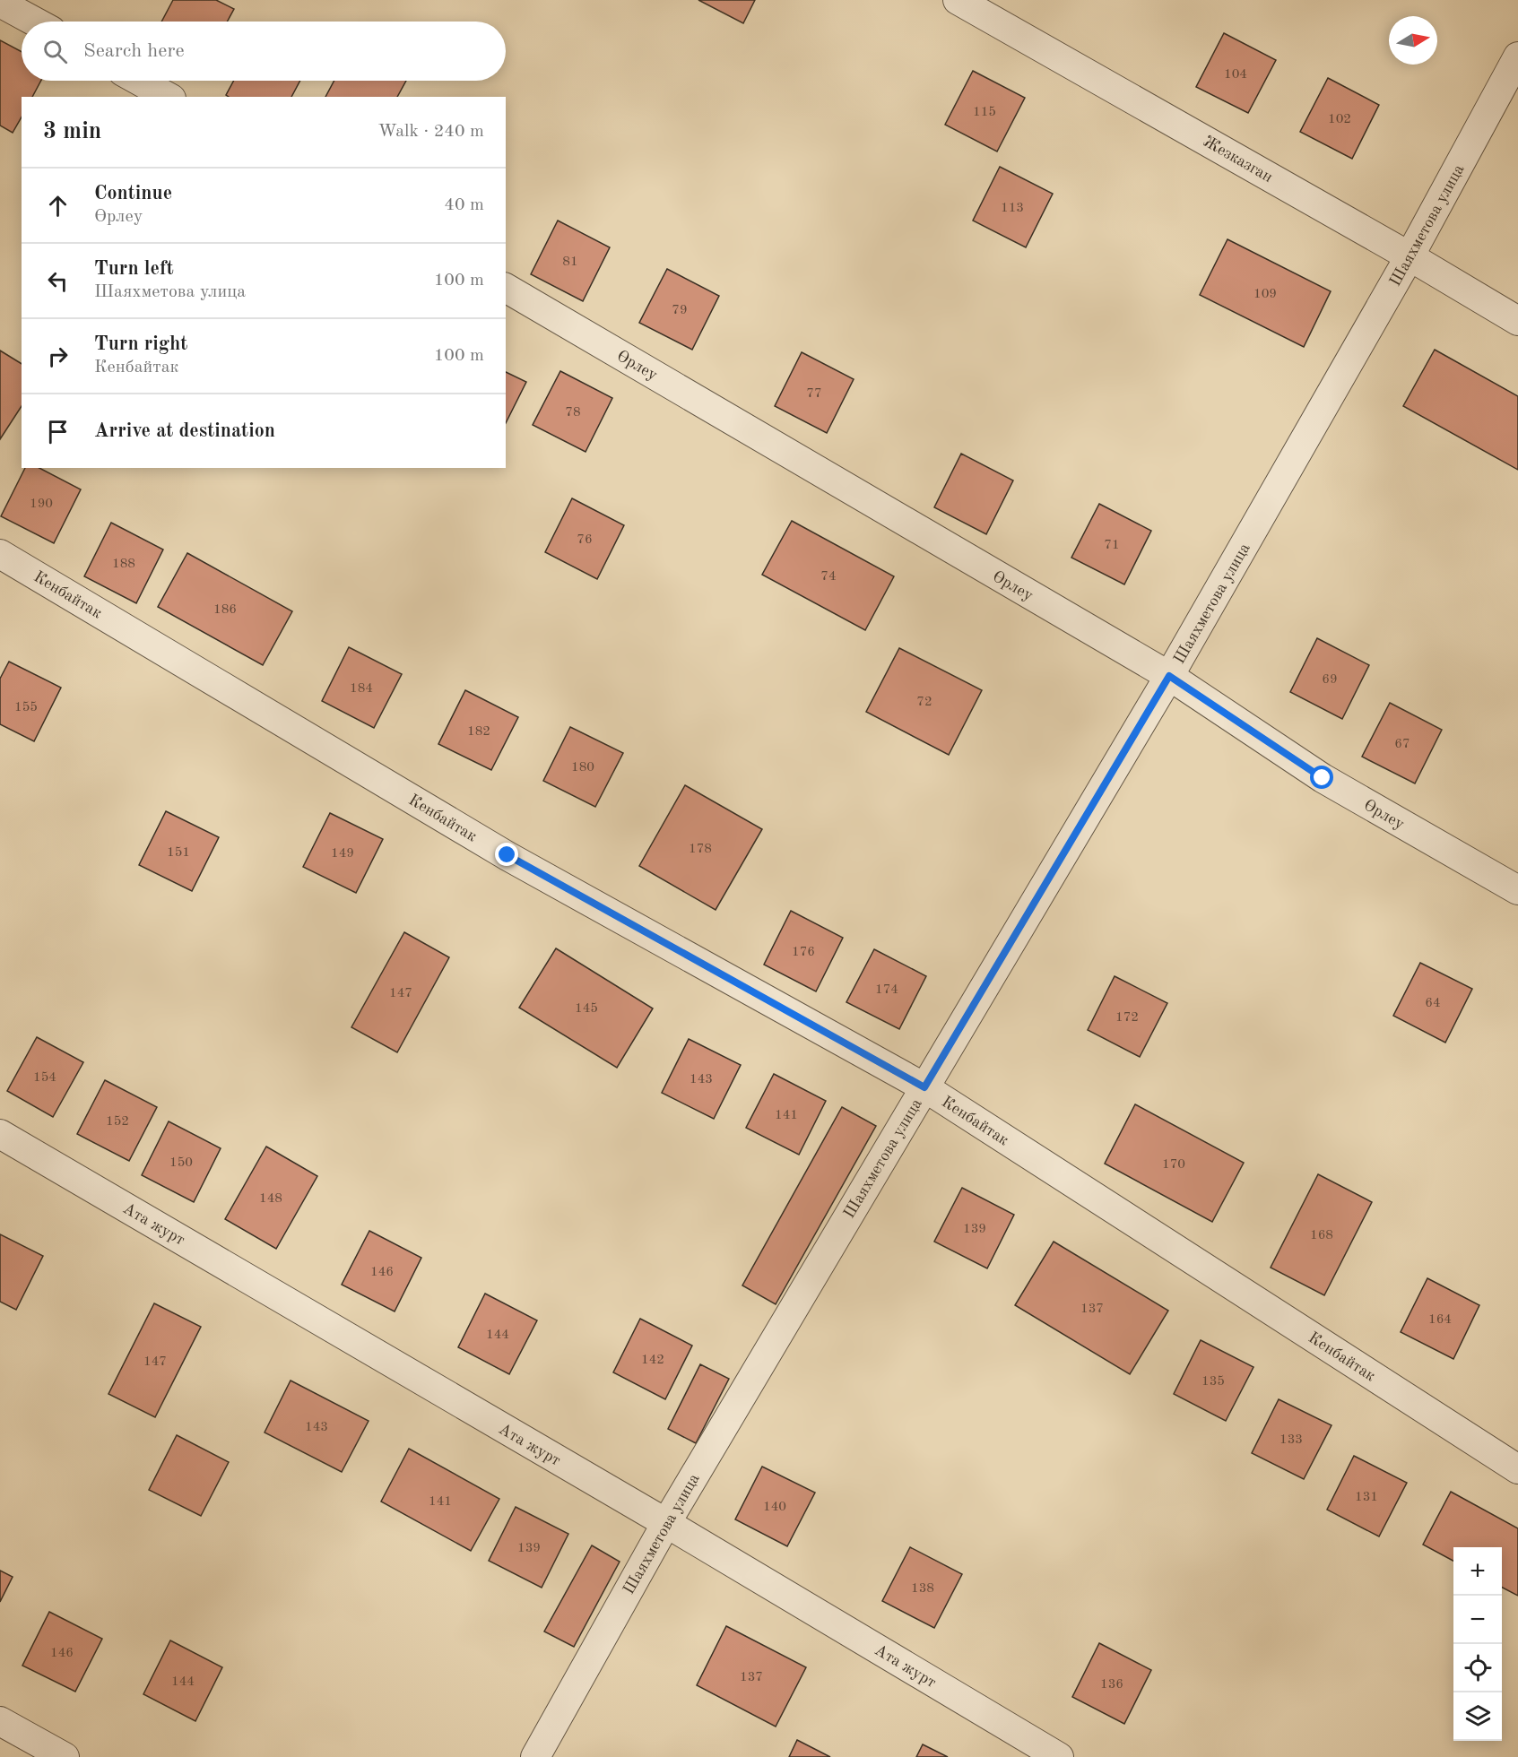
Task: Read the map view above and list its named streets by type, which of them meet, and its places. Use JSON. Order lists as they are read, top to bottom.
{
  "streets": {
    "street": [
      "Жезказган",
      "Шаяхметова улица",
      "Өрлеу",
      "Кенбайтак",
      "Ата журт"
    ]
  },
  "crossings": [
    ["Жезказган", "Шаяхметова улица"],
    ["Шаяхметова улица", "Өрлеу"],
    ["Шаяхметова улица", "Кенбайтак"],
    ["Шаяхметова улица", "Ата журт"]
  ],
  "house_numbers": [
    "104",
    "115",
    "102",
    "113",
    "81",
    "109",
    "79",
    "77",
    "78",
    "190",
    "76",
    "71",
    "188",
    "74",
    "186",
    "69",
    "184",
    "72",
    "155",
    "182",
    "67",
    "180",
    "178",
    "151",
    "149",
    "176",
    "174",
    "147",
    "64",
    "145",
    "172",
    "154",
    "143",
    "141",
    "152",
    "150",
    "170",
    "148",
    "139",
    "168",
    "146",
    "137",
    "164",
    "144",
    "142",
    "147",
    "135",
    "143",
    "133",
    "131",
    "141",
    "140",
    "139",
    "138",
    "146",
    "137",
    "144",
    "136"
  ],
  "north": "right",
  "page": {
    "search": "Search here",
    "heading": ["3 min", "Walk · 240 m"],
    "list": [
      ["Continue", "Өрлеу", "40 m"],
      ["Turn left", "Шаяхметова улица", "100 m"],
      ["Turn right", "Кенбайтак", "100 m"],
      "Arrive at destination"
    ],
    "map_buttons": ["+", "−"]
  }
}
